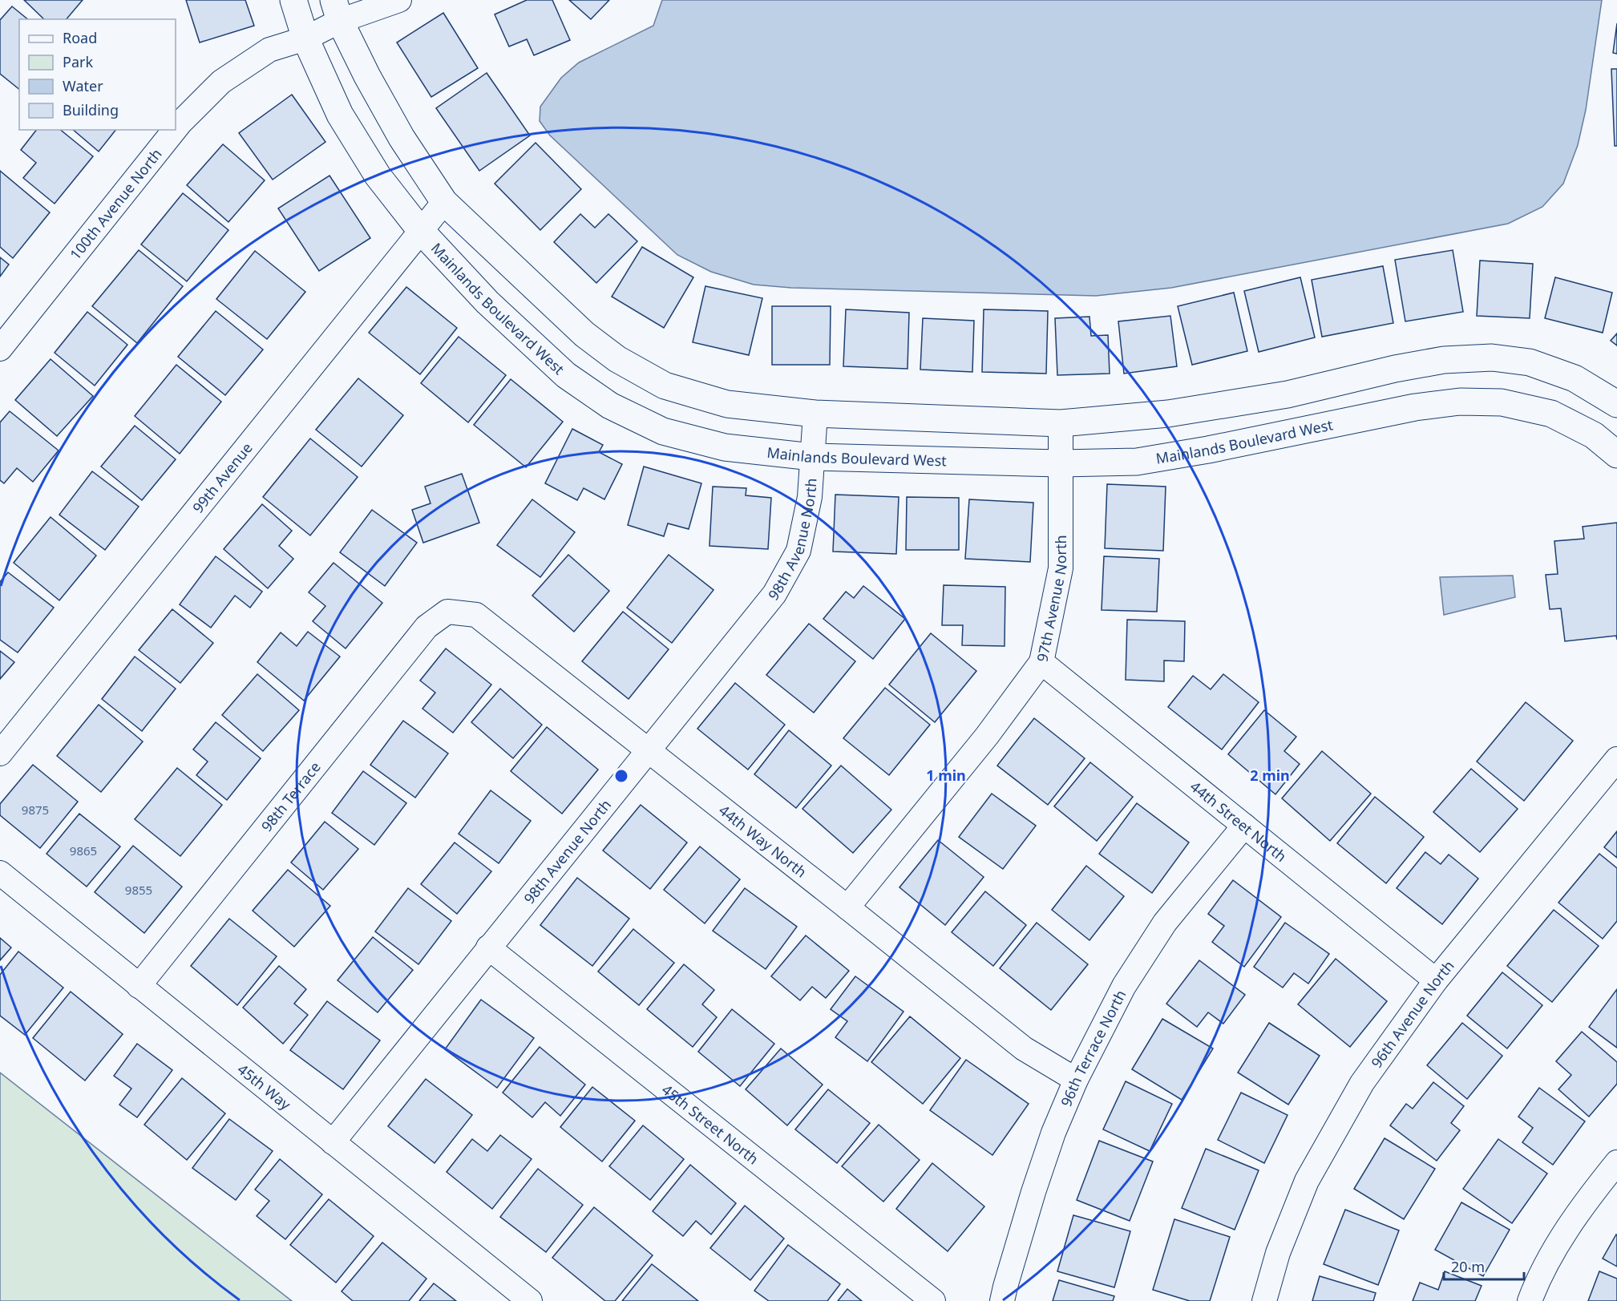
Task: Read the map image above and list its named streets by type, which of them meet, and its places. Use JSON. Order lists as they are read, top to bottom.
{
  "streets": {
    "street": [
      "100th Avenue North",
      "Mainlands Boulevard West",
      "99th Avenue",
      "98th Avenue North",
      "97th Avenue North",
      "98th Terrace",
      "44th Street North",
      "44th Way North",
      "96th Avenue North",
      "96th Terrace North",
      "45th Way",
      "45th Street North"
    ]
  },
  "crossings": [
    ["100th Avenue North", "Mainlands Boulevard West"],
    ["Mainlands Boulevard West", "99th Avenue"],
    ["Mainlands Boulevard West", "98th Avenue North"],
    ["Mainlands Boulevard West", "97th Avenue North"],
    ["98th Avenue North", "44th Way North"],
    ["98th Avenue North", "45th Way"],
    ["98th Avenue North", "45th Street North"],
    ["97th Avenue North", "44th Street North"],
    ["97th Avenue North", "44th Way North"],
    ["98th Terrace", "44th Way North"],
    ["98th Terrace", "45th Way"],
    ["44th Street North", "96th Avenue North"],
    ["44th Street North", "96th Terrace North"],
    ["44th Way North", "96th Terrace North"]
  ],
  "house_numbers": ["9875", "9865", "9855"],
  "legend": [
    "Road",
    "Park",
    "Water",
    "Building"
  ],
  "scale_bar": "20 m",
  "rings": ["1 min", "2 min"]
}
